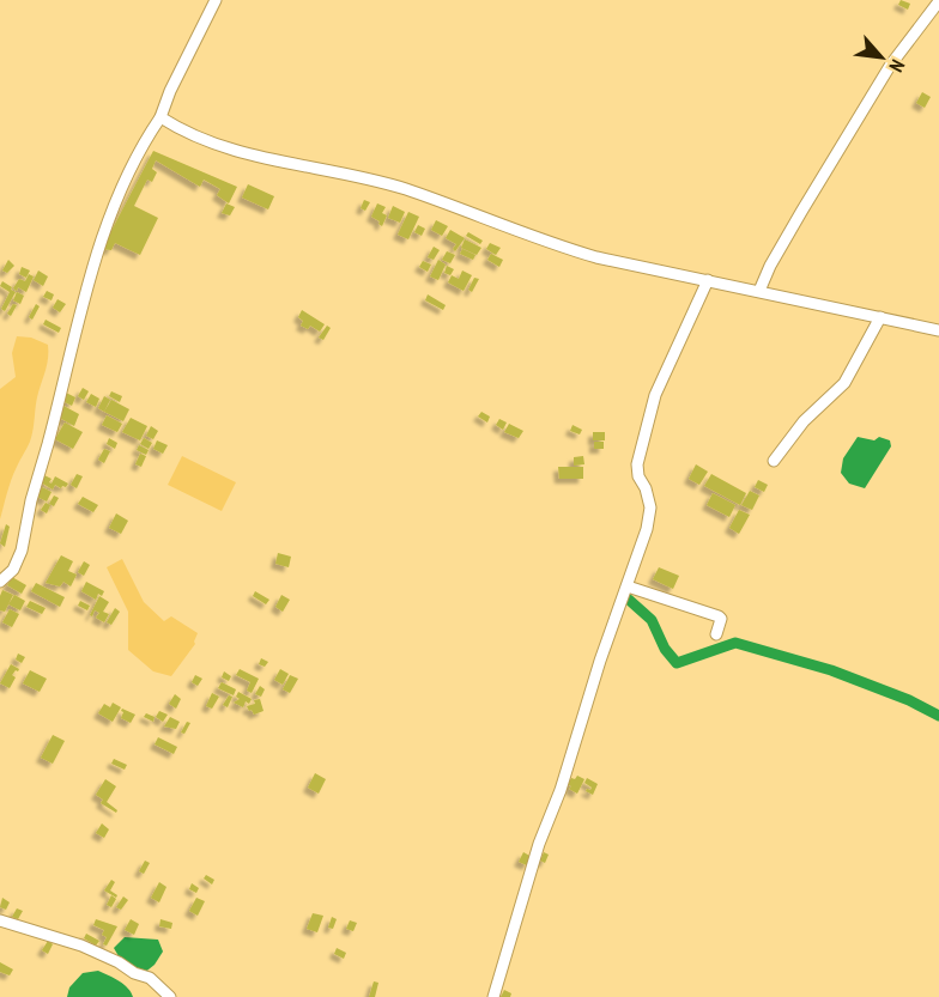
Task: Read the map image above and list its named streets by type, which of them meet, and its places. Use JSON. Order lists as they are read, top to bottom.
{
  "north": "bottom right"
}
